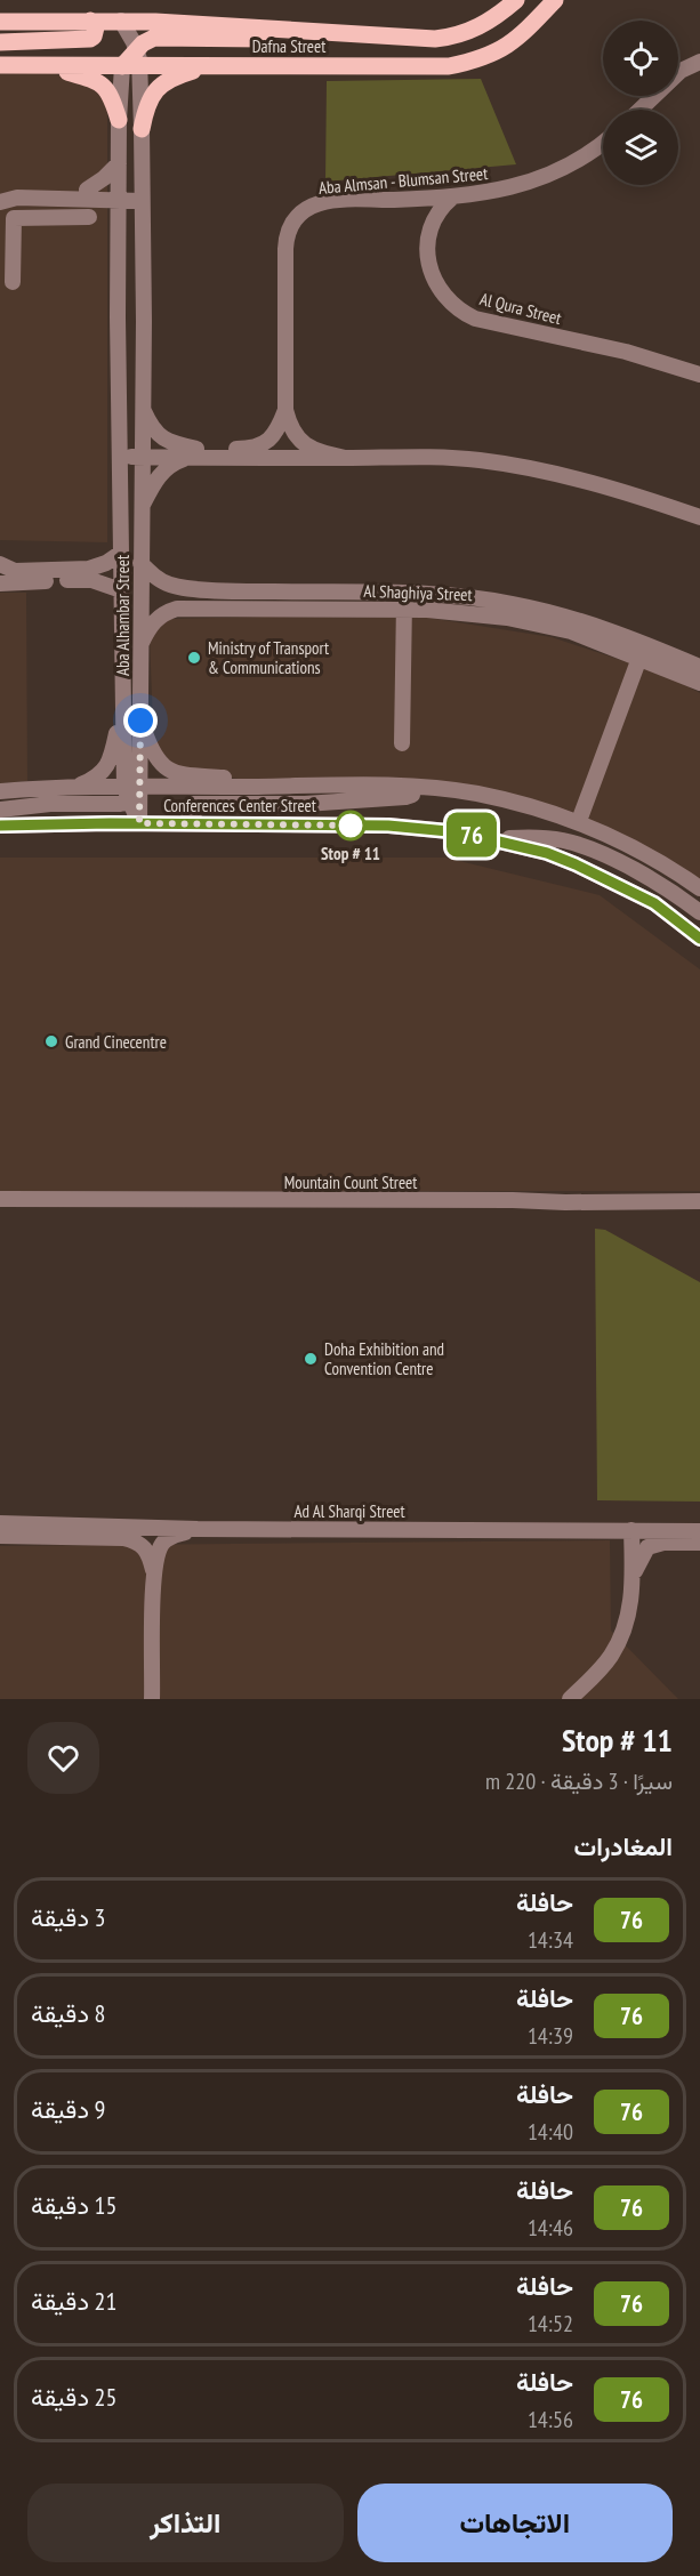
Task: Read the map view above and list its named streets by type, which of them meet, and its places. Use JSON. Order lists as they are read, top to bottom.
{
  "streets": {
    "main road": ["Dafna Street"],
    "street": [
      "Aba Almsan - Blumsan Street",
      "Al Qura Street",
      "Al Shaghiya Street",
      "Aba Alhambar Street",
      "Conferences Center Street",
      "Mountain Count Street",
      "Ad Al Sharqi Street"
    ]
  },
  "crossings": [
    ["Dafna Street", "Aba Alhambar Street"],
    ["Aba Almsan - Blumsan Street", "Al Qura Street"],
    ["Aba Almsan - Blumsan Street", "Aba Alhambar Street"],
    ["Al Shaghiya Street", "Aba Alhambar Street"],
    ["Aba Alhambar Street", "Conferences Center Street"]
  ],
  "places": [
    "Ministry of Transport & Communications",
    "Stop # 11",
    "Grand Cinecentre",
    "Doha Exhibition and Convention Centre"
  ],
  "lines": ["bus line 76"],
  "page": {
    "on_map": "76",
    "heading": [
      ["Stop # 11", "سيرًا · 3 دقيقة · 220 m"],
      "المغادرات"
    ],
    "list": [
      {
        "mark": "76",
        "name": "حافلة",
        "note": "14:34",
        "value": "3 دقيقة"
      },
      {
        "mark": "76",
        "name": "حافلة",
        "note": "14:39",
        "value": "8 دقيقة"
      },
      {
        "mark": "76",
        "name": "حافلة",
        "note": "14:40",
        "value": "9 دقيقة"
      },
      {
        "mark": "76",
        "name": "حافلة",
        "note": "14:46",
        "value": "15 دقيقة"
      },
      {
        "mark": "76",
        "name": "حافلة",
        "note": "14:52",
        "value": "21 دقيقة"
      },
      {
        "mark": "76",
        "name": "حافلة",
        "note": "14:56",
        "value": "25 دقيقة"
      }
    ],
    "buttons": ["الاتجاهات", "التذاكر"]
  }
}
